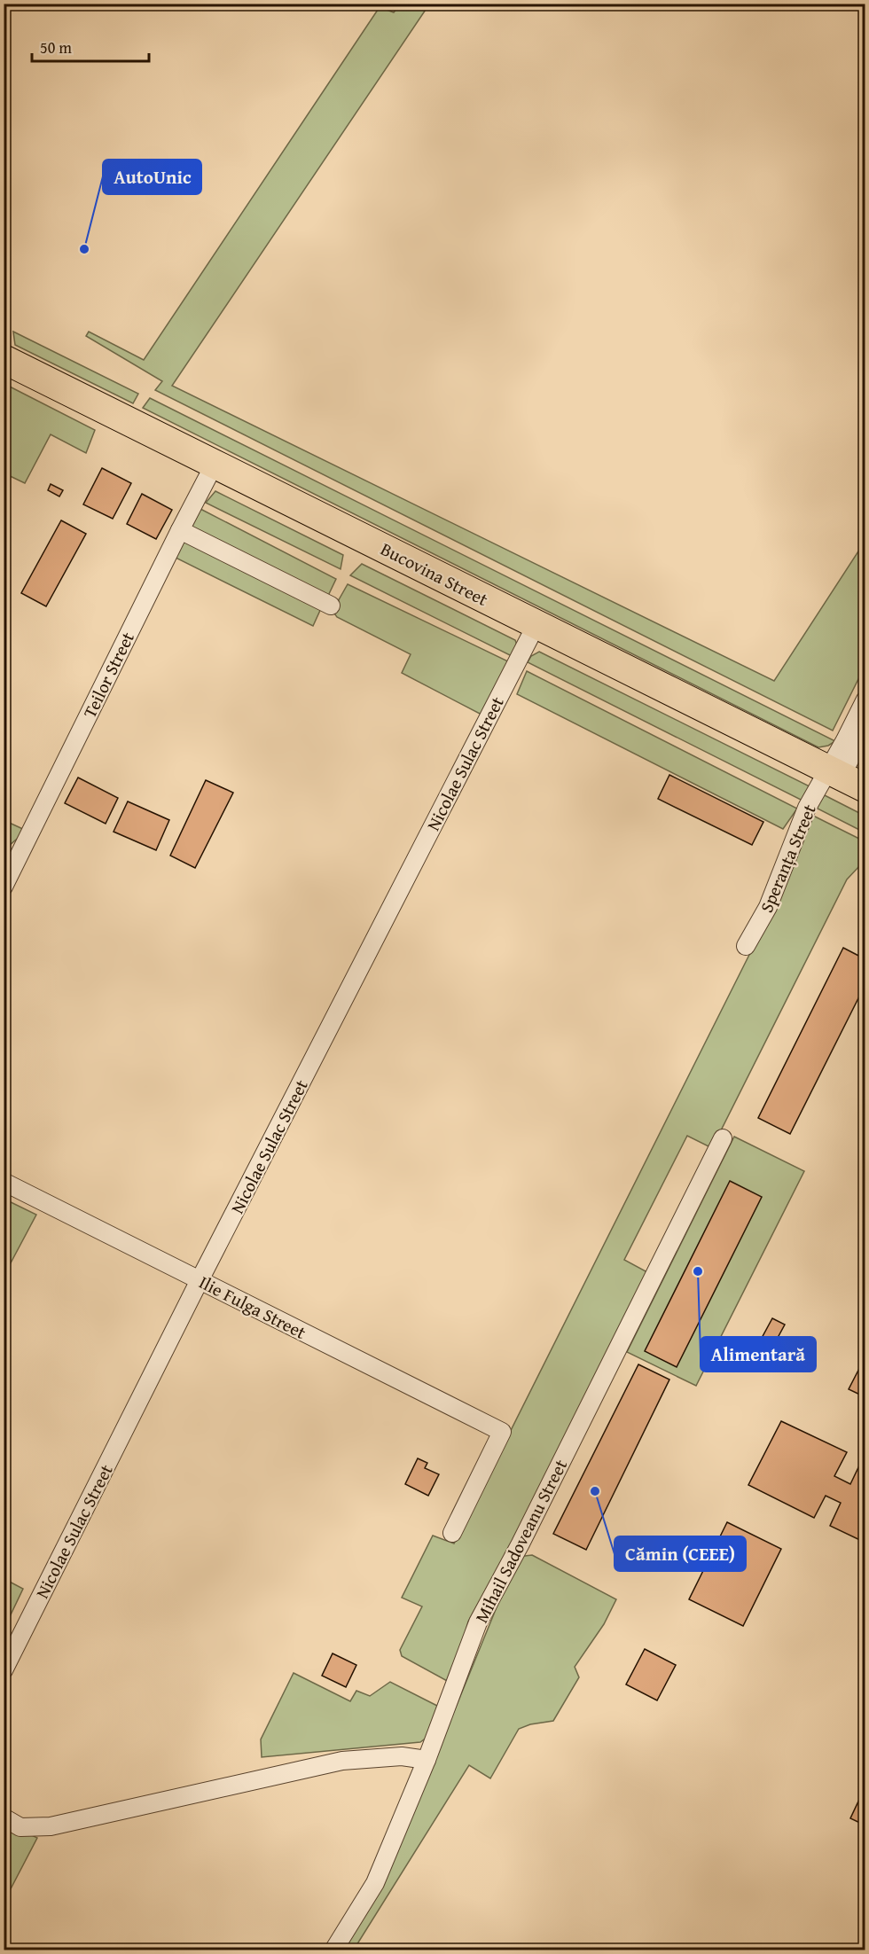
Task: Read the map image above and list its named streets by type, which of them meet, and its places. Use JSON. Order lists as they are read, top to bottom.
{
  "streets": {
    "main road": ["Bucovina Street"],
    "street": [
      "Teilor Street",
      "Nicolae Sulac Street",
      "Speranța Street",
      "Ilie Fulga Street",
      "Mihail Sadoveanu Street"
    ]
  },
  "crossings": [
    ["Bucovina Street", "Teilor Street"],
    ["Bucovina Street", "Nicolae Sulac Street"],
    ["Bucovina Street", "Speranța Street"],
    ["Nicolae Sulac Street", "Ilie Fulga Street"]
  ],
  "places": ["AutoUnic", "Alimentară", "Cămin (CEEE)"],
  "scale_bar": "50 m"
}
